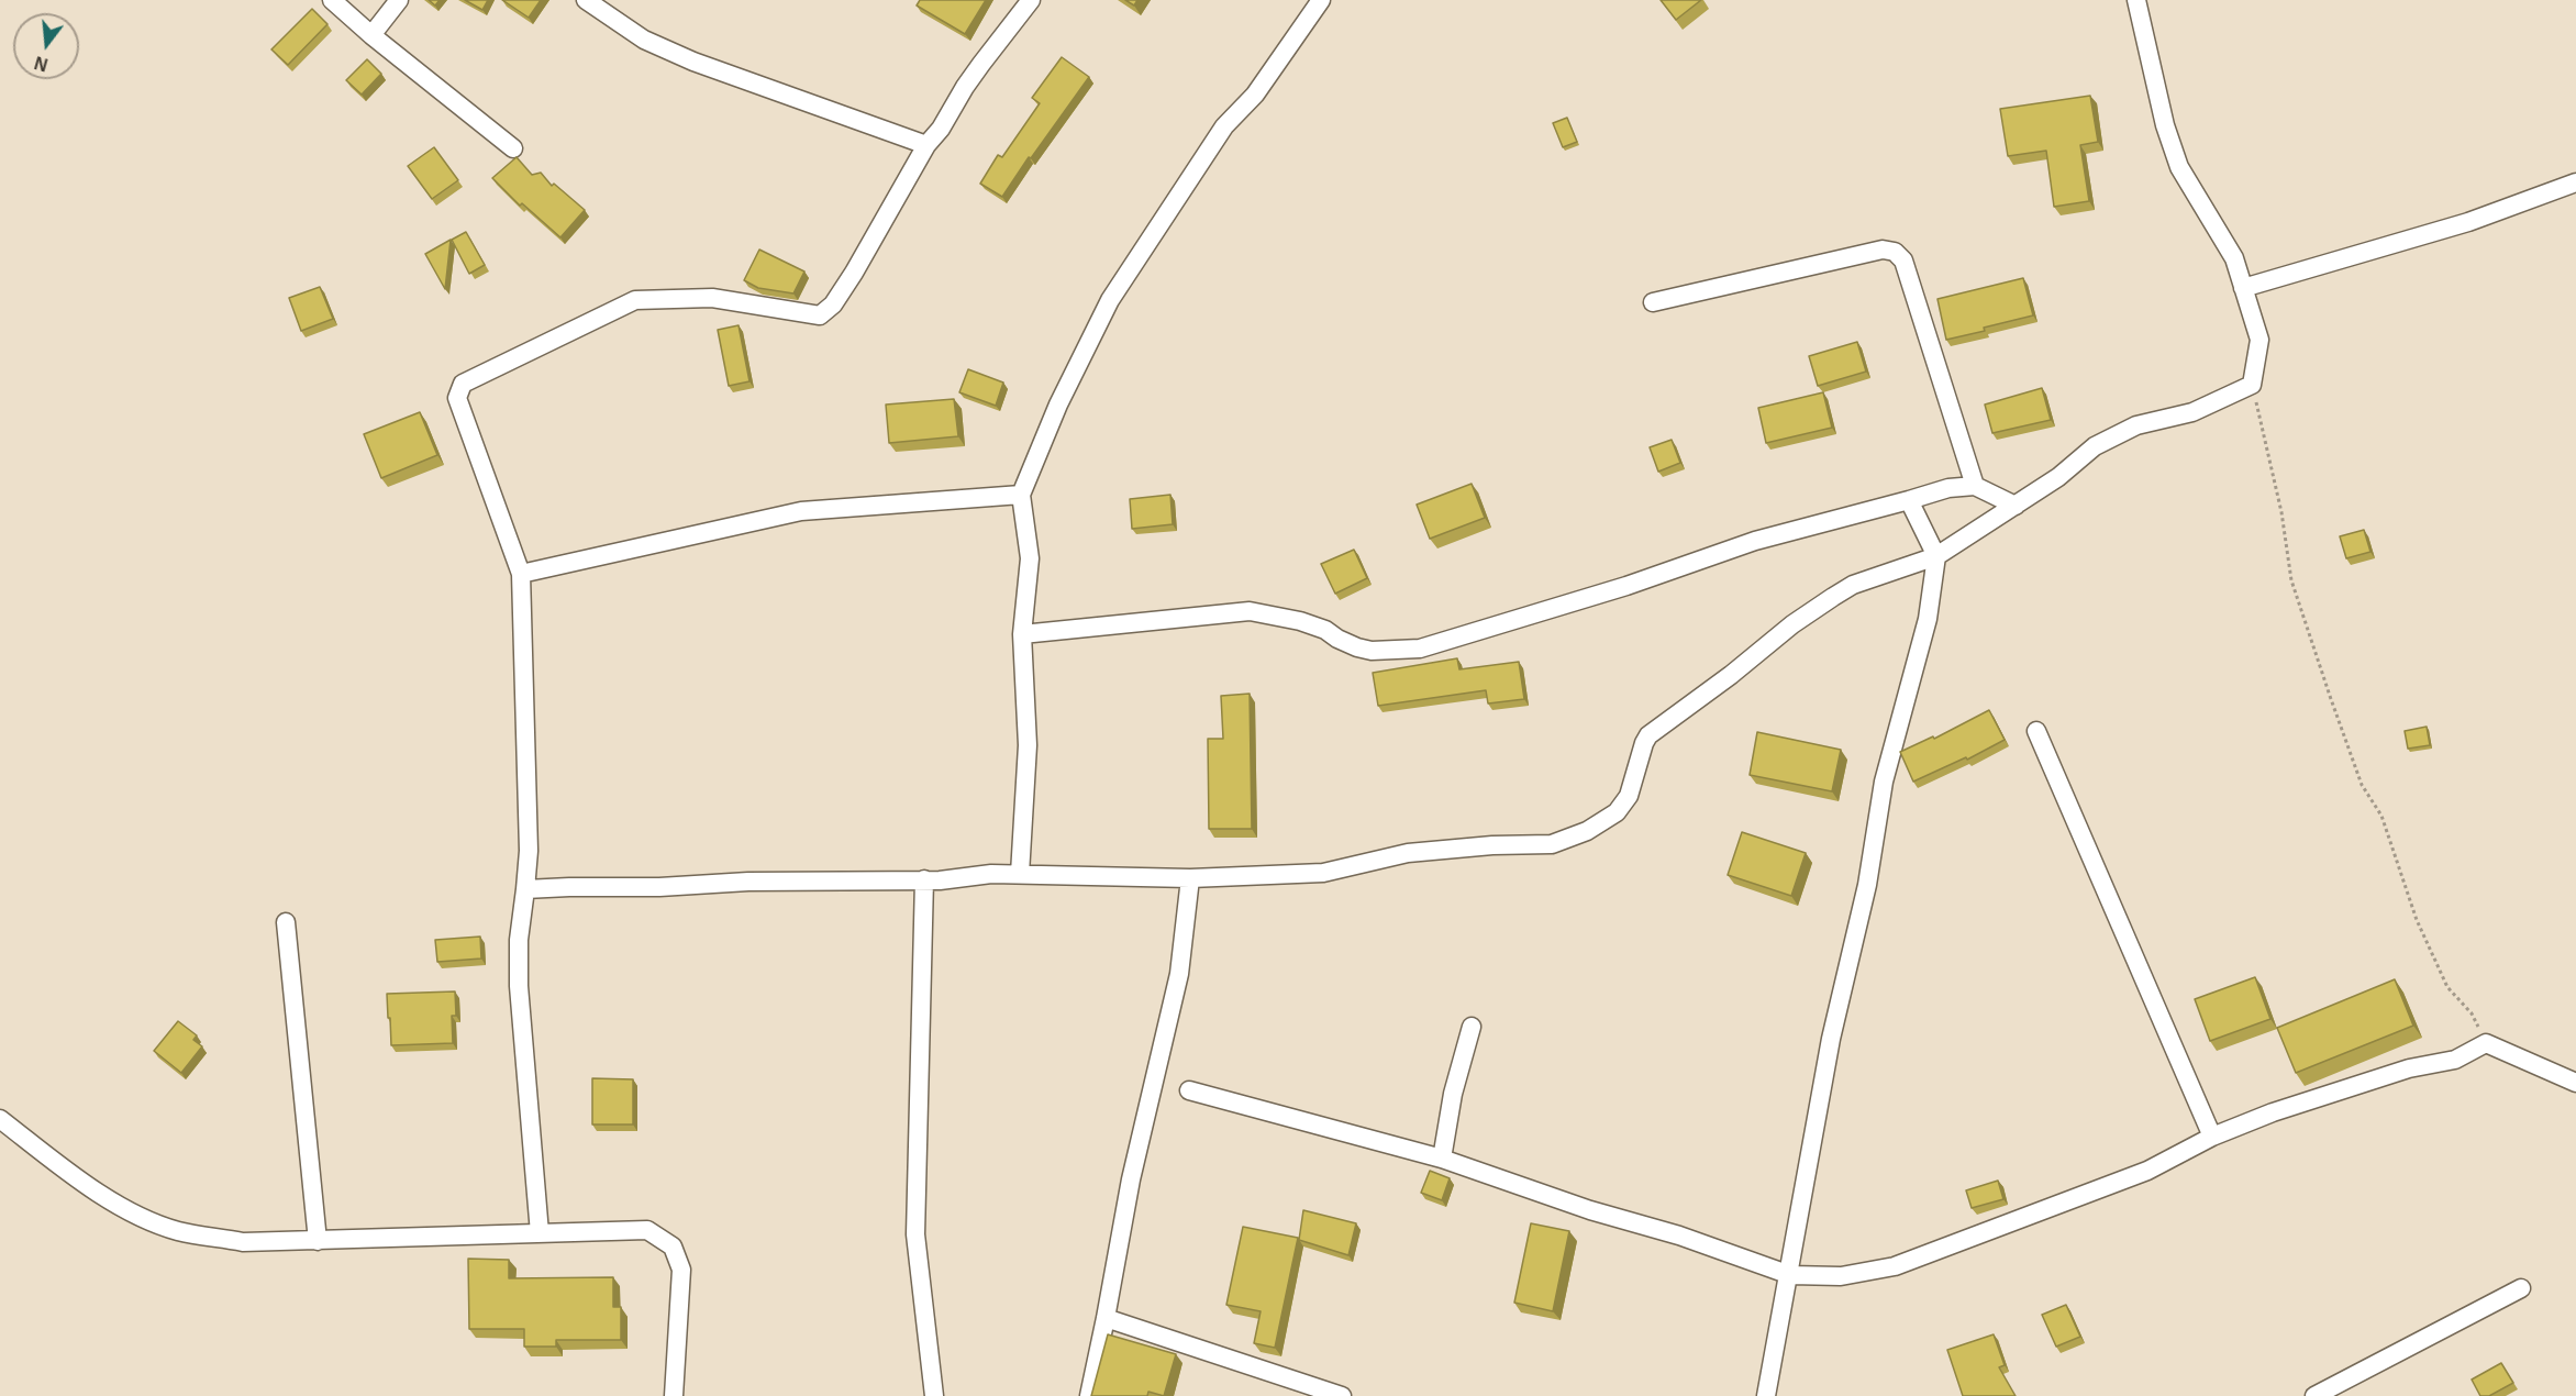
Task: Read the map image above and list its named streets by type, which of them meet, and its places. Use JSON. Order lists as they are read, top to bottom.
{
  "north": "bottom"
}
